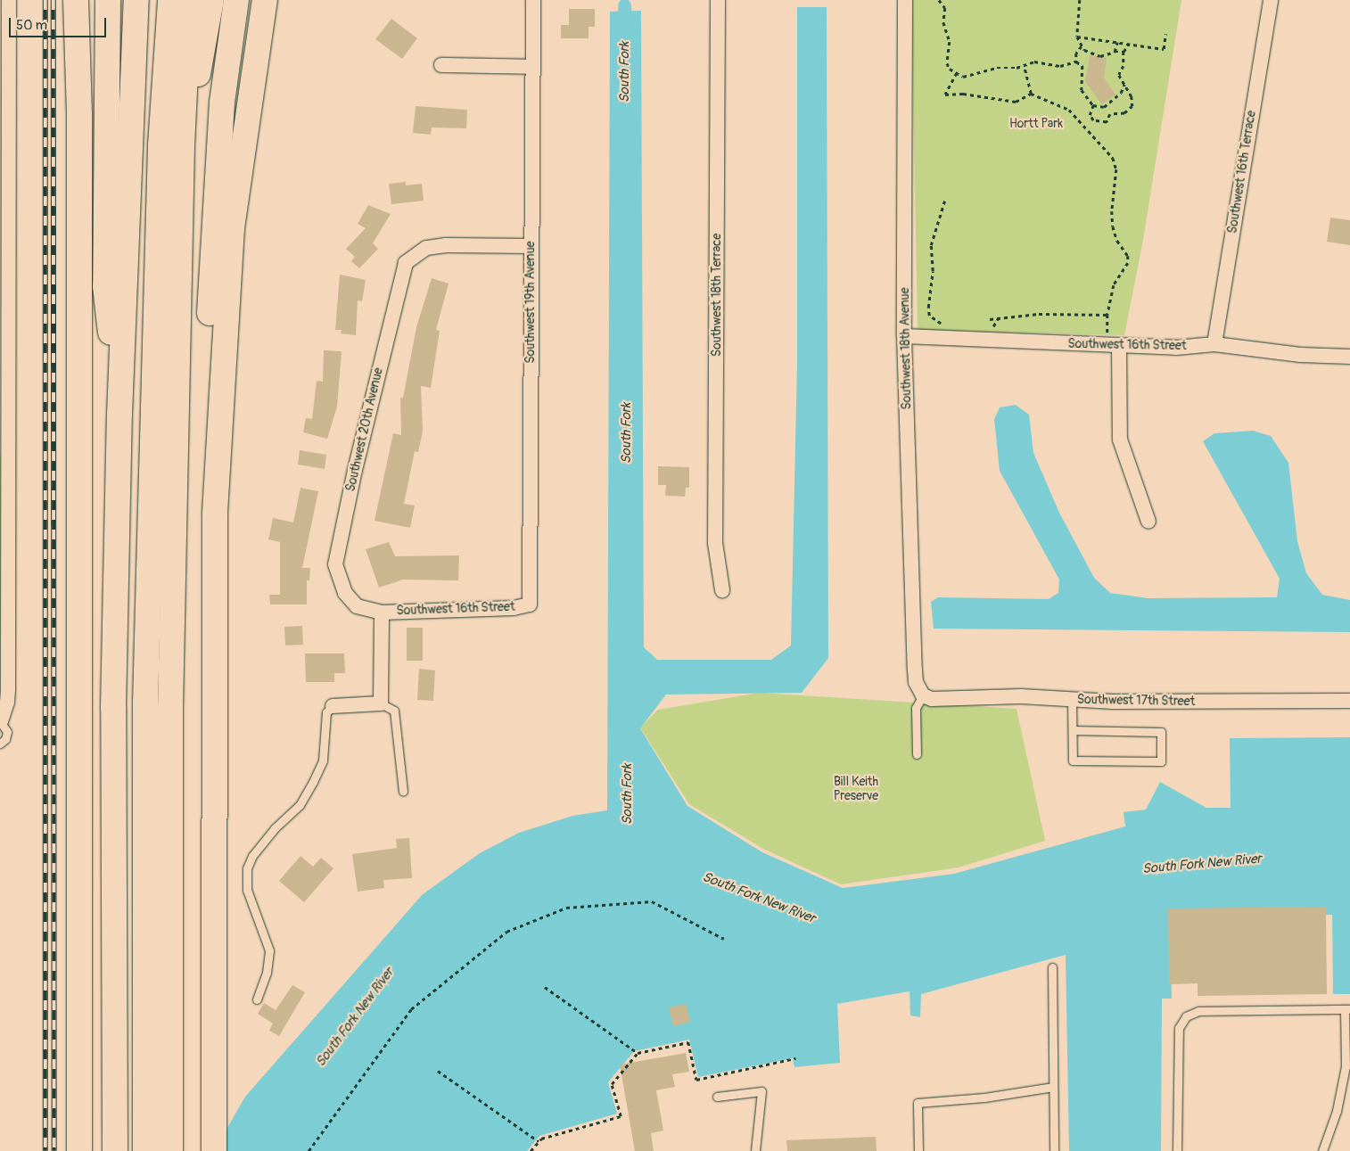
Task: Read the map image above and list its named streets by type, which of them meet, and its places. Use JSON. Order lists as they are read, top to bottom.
{
  "streets": {
    "street": [
      "Southwest 16th Terrace",
      "Southwest 18th Terrace",
      "Southwest 19th Avenue",
      "Southwest 16th Street",
      "Southwest 18th Avenue",
      "Southwest 20th Avenue",
      "Southwest 17th Street"
    ]
  },
  "crossings": [
    ["Southwest 16th Terrace", "Southwest 16th Street"],
    ["Southwest 19th Avenue", "Southwest 16th Street"],
    ["Southwest 19th Avenue", "Southwest 20th Avenue"],
    ["Southwest 16th Street", "Southwest 18th Avenue"],
    ["Southwest 16th Street", "Southwest 20th Avenue"],
    ["Southwest 18th Avenue", "Southwest 17th Street"]
  ],
  "water": ["South Fork", "South Fork New River"],
  "parks": ["Hortt Park", "Bill Keith Preserve"],
  "scale_bar": "50 m"
}
